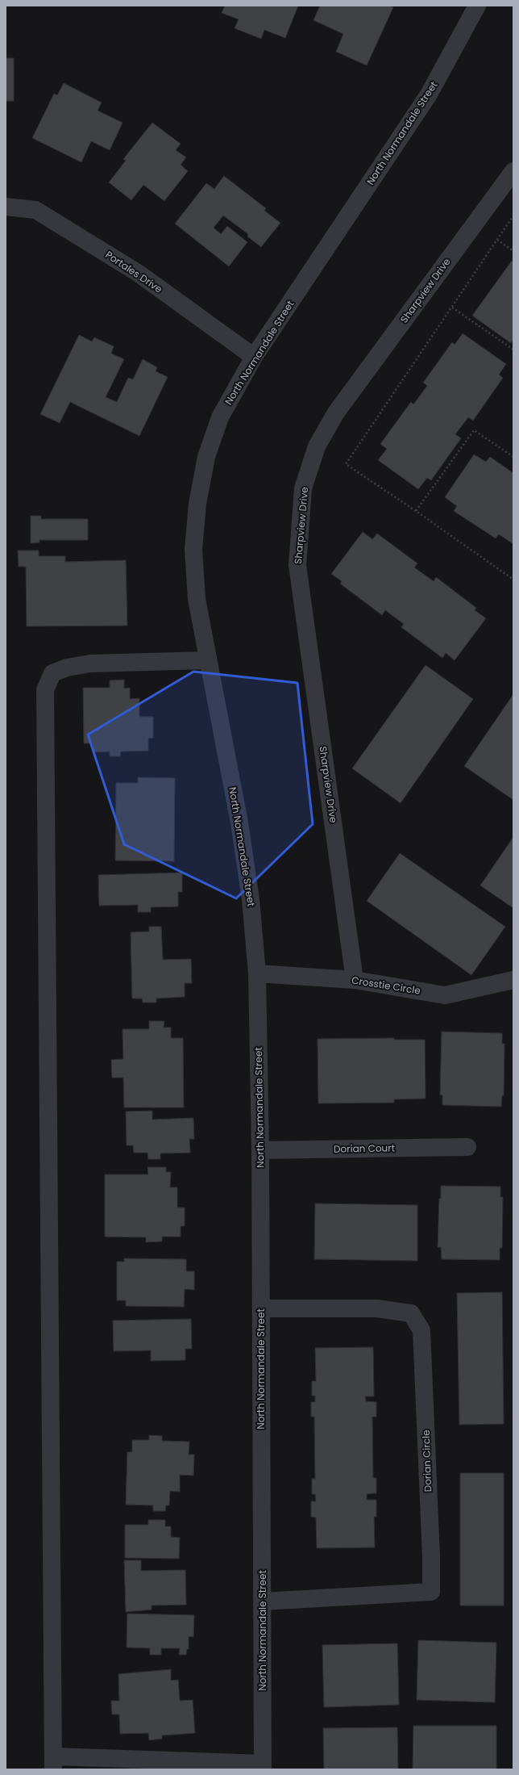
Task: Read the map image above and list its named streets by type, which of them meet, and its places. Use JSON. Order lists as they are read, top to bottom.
{
  "streets": {
    "street": [
      "North Normandale Street",
      "Portales Drive",
      "Sharpview Drive",
      "Crosstie Circle",
      "Dorian Court",
      "Dorian Circle"
    ]
  },
  "crossings": [
    ["North Normandale Street", "Portales Drive"],
    ["North Normandale Street", "Crosstie Circle"],
    ["North Normandale Street", "Dorian Court"],
    ["North Normandale Street", "Dorian Circle"],
    ["Sharpview Drive", "Crosstie Circle"]
  ]
}
